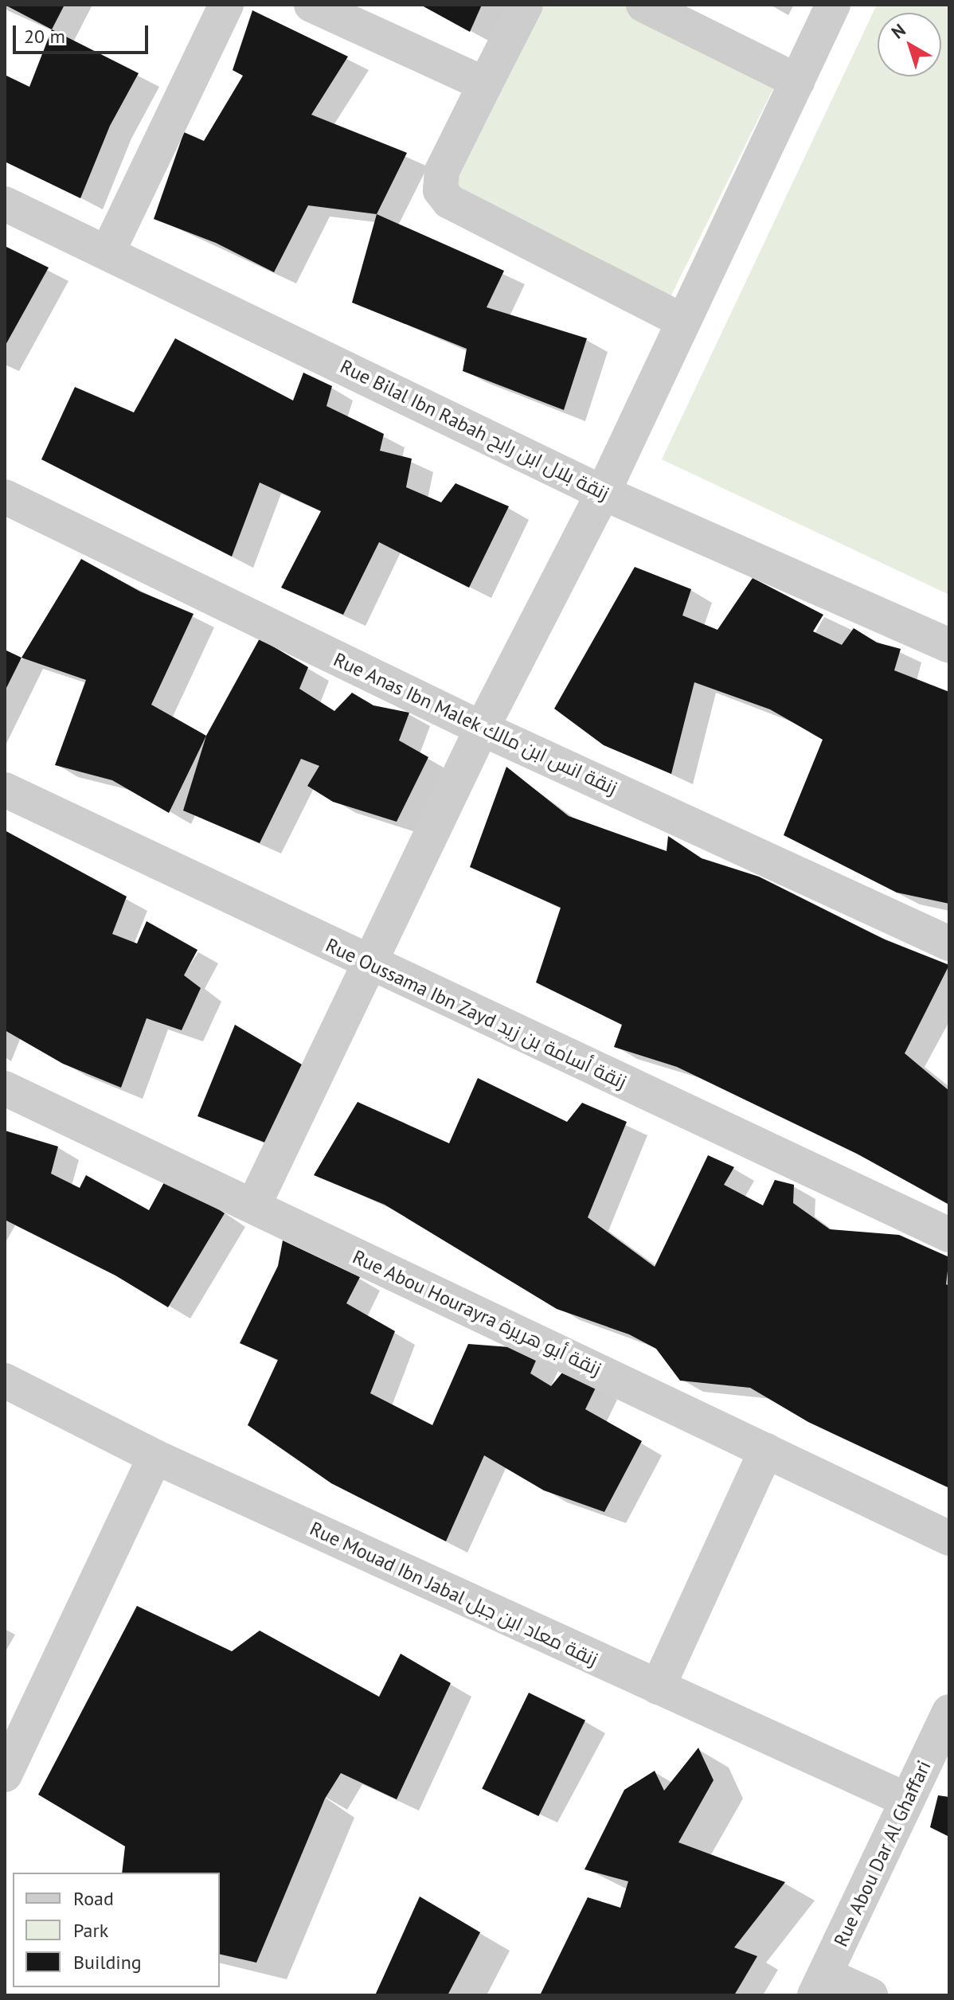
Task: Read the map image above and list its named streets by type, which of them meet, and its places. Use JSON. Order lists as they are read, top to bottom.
{
  "streets": {
    "street": [
      "Rue Bilal Ibn Rabah زنقة بلال ابن رابح",
      "Rue Anas Ibn Malek زنقة انس ابن مالك",
      "Rue Oussama Ibn Zayd زنقة أسامة بن زيد",
      "Rue Abou Hourayra زنقة أبو هريرة",
      "Rue Mouad Ibn Jabal زنقة معاد ابن جبل",
      "Rue Abou Dar Al Ghaffari"
    ]
  },
  "crossings": [
    ["Rue Mouad Ibn Jabal زنقة معاد ابن جبل", "Rue Abou Dar Al Ghaffari"]
  ],
  "legend": ["Road", "Park", "Building"],
  "scale_bar": "20 m",
  "north": "top left"
}
